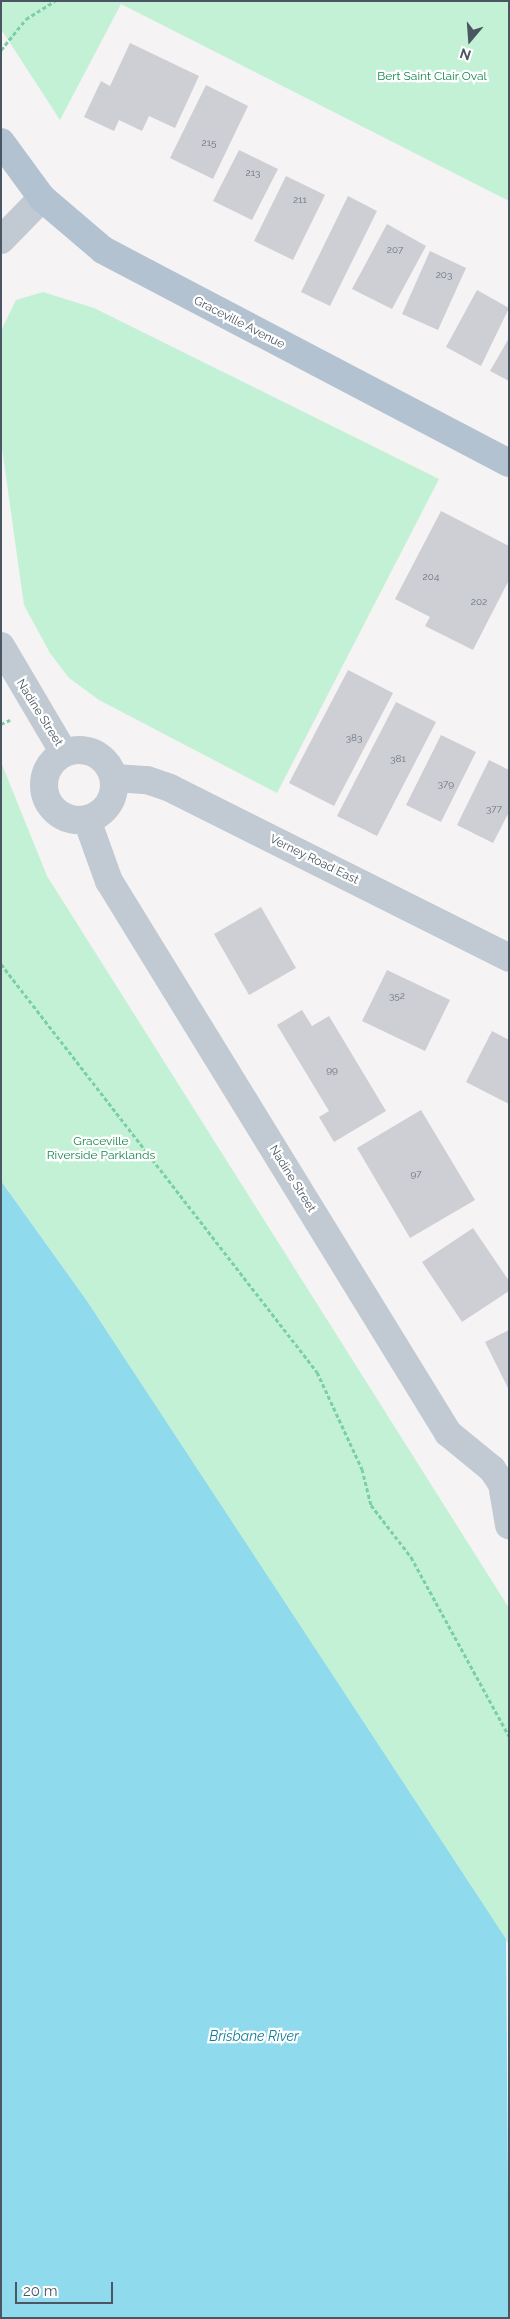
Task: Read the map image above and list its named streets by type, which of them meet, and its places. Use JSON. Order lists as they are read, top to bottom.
{
  "streets": {
    "main road": ["Graceville Avenue"],
    "street": ["Nadine Street", "Verney Road East"]
  },
  "crossings": [
    ["Nadine Street", "Verney Road East"]
  ],
  "water": ["Brisbane River"],
  "parks": ["Bert Saint Clair Oval", "Graceville Riverside Parklands"],
  "house_numbers": [
    "215",
    "213",
    "211",
    "207",
    "203",
    "204",
    "202",
    "383",
    "381",
    "379",
    "377",
    "352",
    "99",
    "97"
  ],
  "scale_bar": "20 m",
  "north": "bottom"
}
